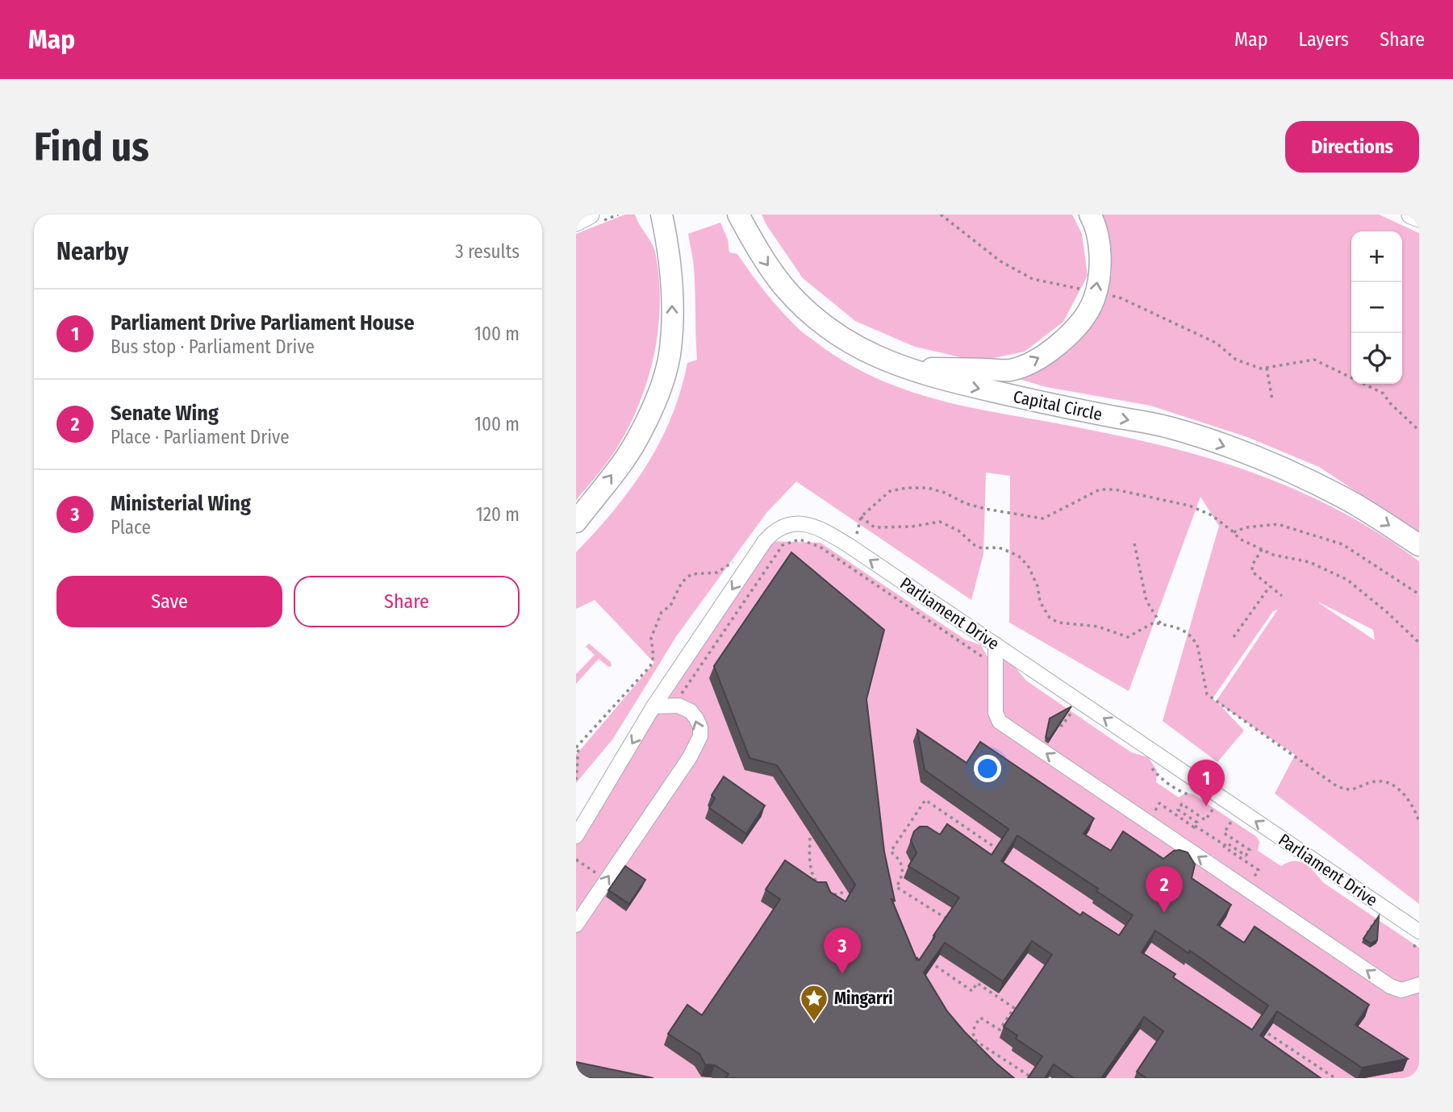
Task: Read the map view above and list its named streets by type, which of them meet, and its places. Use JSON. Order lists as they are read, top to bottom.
{
  "streets": {
    "highway": ["Capital Circle"],
    "street": ["Parliament Drive"]
  },
  "one_way": ["Capital Circle"],
  "places": {
    "place": ["Mingarri"]
  },
  "page": {
    "header": "Map",
    "nav": ["Map", "Layers", "Share"],
    "buttons": [
      "Directions",
      ["Save", "Share"]
    ],
    "title": "Find us",
    "heading": ["Nearby", "3 results"],
    "map_buttons": ["+", "−"],
    "list": [
      {
        "mark": "1",
        "name": "Parliament Drive Parliament House",
        "note": "Bus stop · Parliament Drive",
        "value": "100 m"
      },
      {
        "mark": "2",
        "name": "Senate Wing",
        "note": "Place · Parliament Drive",
        "value": "100 m"
      },
      {
        "mark": "3",
        "name": "Ministerial Wing",
        "note": "Place",
        "value": "120 m"
      }
    ],
    "pins": ["1", "2", "3"]
  }
}
